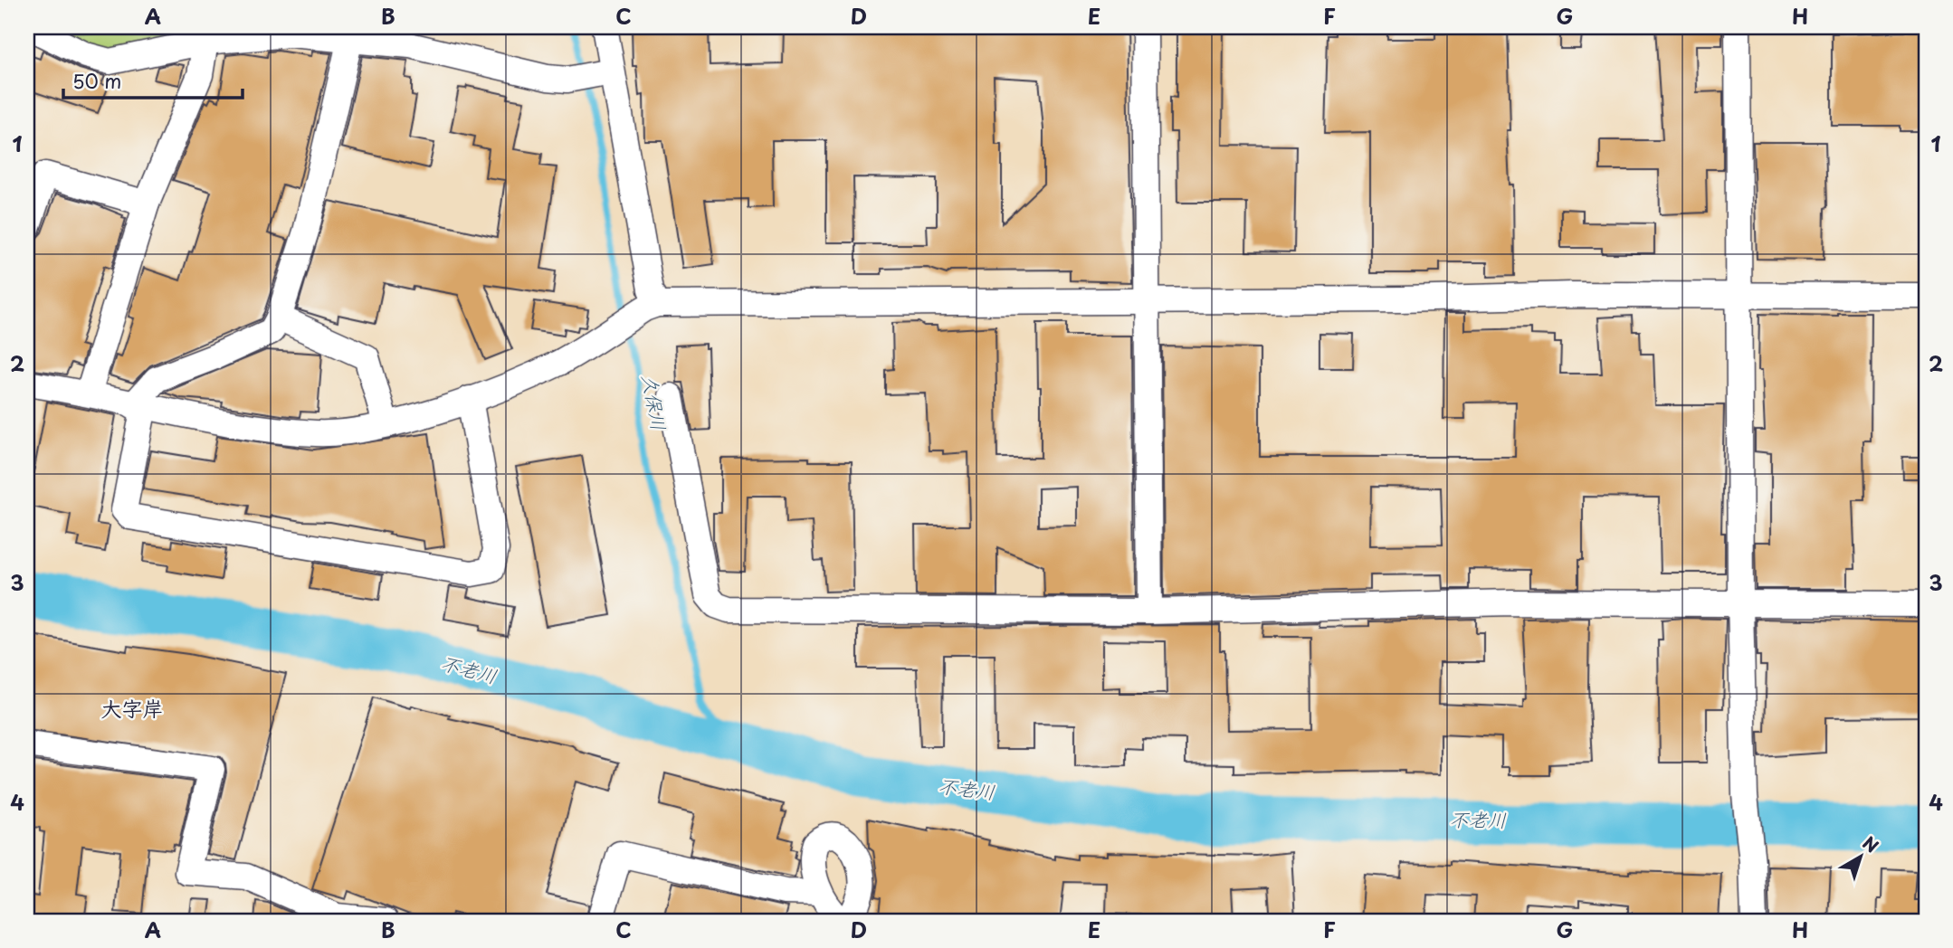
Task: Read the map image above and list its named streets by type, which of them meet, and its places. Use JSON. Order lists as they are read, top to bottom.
{
  "districts": ["大字岸"],
  "water": ["久保川", "不老川"],
  "scale_bar": "50 m",
  "north": "top right",
  "grid": {
    "columns": [
      "A",
      "B",
      "C",
      "D",
      "E",
      "F",
      "G",
      "H"
    ],
    "rows": [
      "1",
      "2",
      "3",
      "4"
    ]
  }
}
